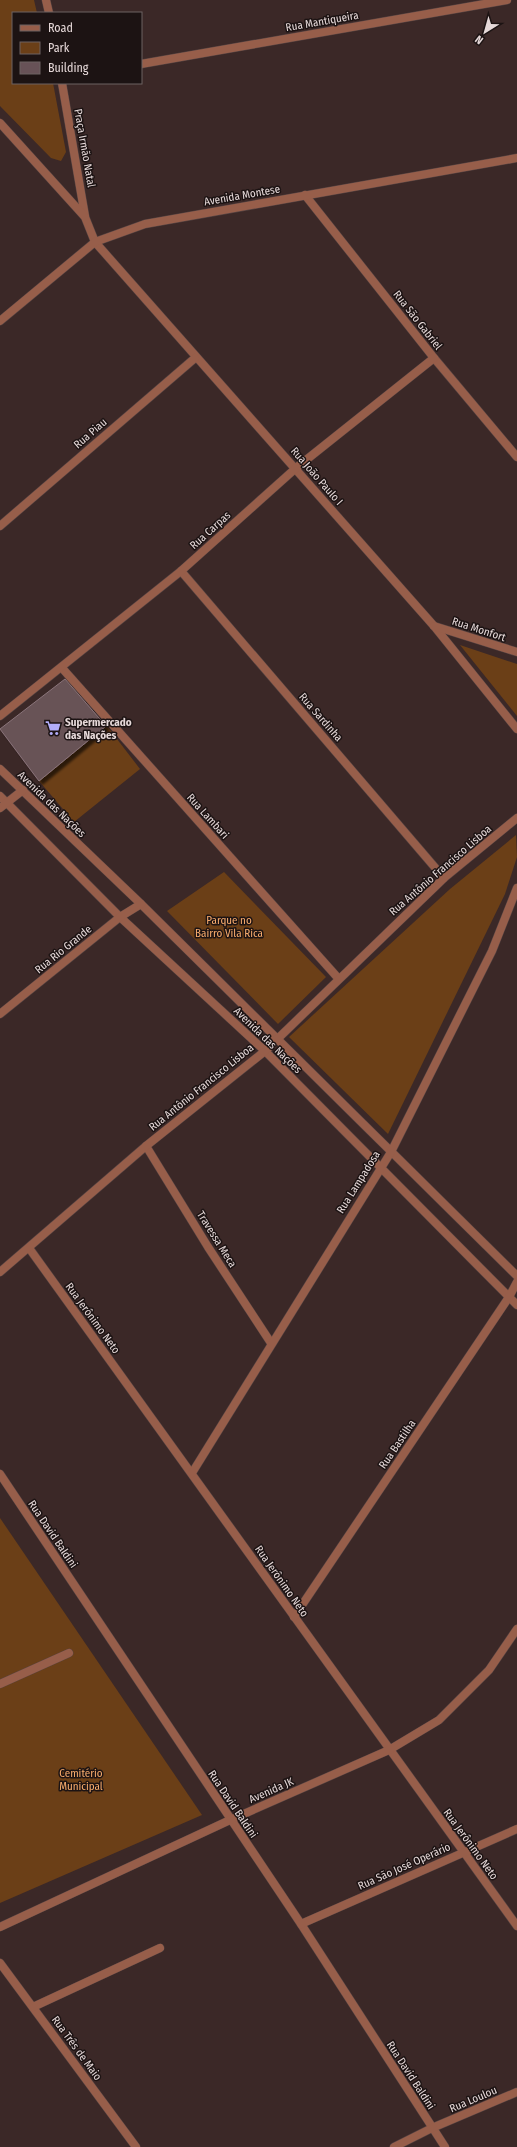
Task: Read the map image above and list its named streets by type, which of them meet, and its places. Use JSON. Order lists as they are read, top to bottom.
{
  "streets": {
    "street": [
      "Rua Mantiqueira",
      "Praça Irmão Natal",
      "Avenida Montese",
      "Rua São Gabriel",
      "Rua Piau",
      "Rua João Paulo I",
      "Rua Carpas",
      "Rua Monfort",
      "Rua Sardinha",
      "Avenida das Nações",
      "Rua Lambari",
      "Rua Antônio Francisco Lisboa",
      "Rua Rio Grande",
      "Rua Lampadosa",
      "Travessa Meca",
      "Rua Jerônimo Neto",
      "Rua Bastilha",
      "Rua David Baldini",
      "Avenida JK",
      "Rua São José Operário",
      "Rua Três de Maio",
      "Rua Loulou"
    ]
  },
  "crossings": [
    ["Praça Irmão Natal", "Avenida Montese"],
    ["Praça Irmão Natal", "Rua João Paulo I"],
    ["Avenida Montese", "Rua São Gabriel"],
    ["Avenida Montese", "Rua João Paulo I"],
    ["Rua São Gabriel", "Rua Carpas"],
    ["Rua Piau", "Rua João Paulo I"],
    ["Rua João Paulo I", "Rua Carpas"],
    ["Rua João Paulo I", "Rua Monfort"],
    ["Rua Carpas", "Rua Sardinha"],
    ["Rua Carpas", "Rua Lambari"],
    ["Rua Sardinha", "Rua Antônio Francisco Lisboa"],
    ["Avenida das Nações", "Rua Antônio Francisco Lisboa"],
    ["Avenida das Nações", "Rua Rio Grande"],
    ["Avenida das Nações", "Rua Lampadosa"],
    ["Avenida das Nações", "Rua Bastilha"],
    ["Rua Lambari", "Rua Antônio Francisco Lisboa"],
    ["Rua Antônio Francisco Lisboa", "Travessa Meca"],
    ["Rua Antônio Francisco Lisboa", "Rua Jerônimo Neto"],
    ["Rua Lampadosa", "Travessa Meca"],
    ["Rua Lampadosa", "Rua Jerônimo Neto"],
    ["Rua Jerônimo Neto", "Rua Bastilha"],
    ["Rua Jerônimo Neto", "Avenida JK"],
    ["Rua Jerônimo Neto", "Rua São José Operário"],
    ["Rua David Baldini", "Avenida JK"],
    ["Rua David Baldini", "Rua São José Operário"],
    ["Rua David Baldini", "Rua Loulou"]
  ],
  "parks": ["Parque no Bairro Vila Rica", "Cemitério Municipal"],
  "places": {
    "supermarket": ["Supermercado das Nações"]
  },
  "legend": ["Road", "Park", "Building"],
  "north": "bottom left"
}
